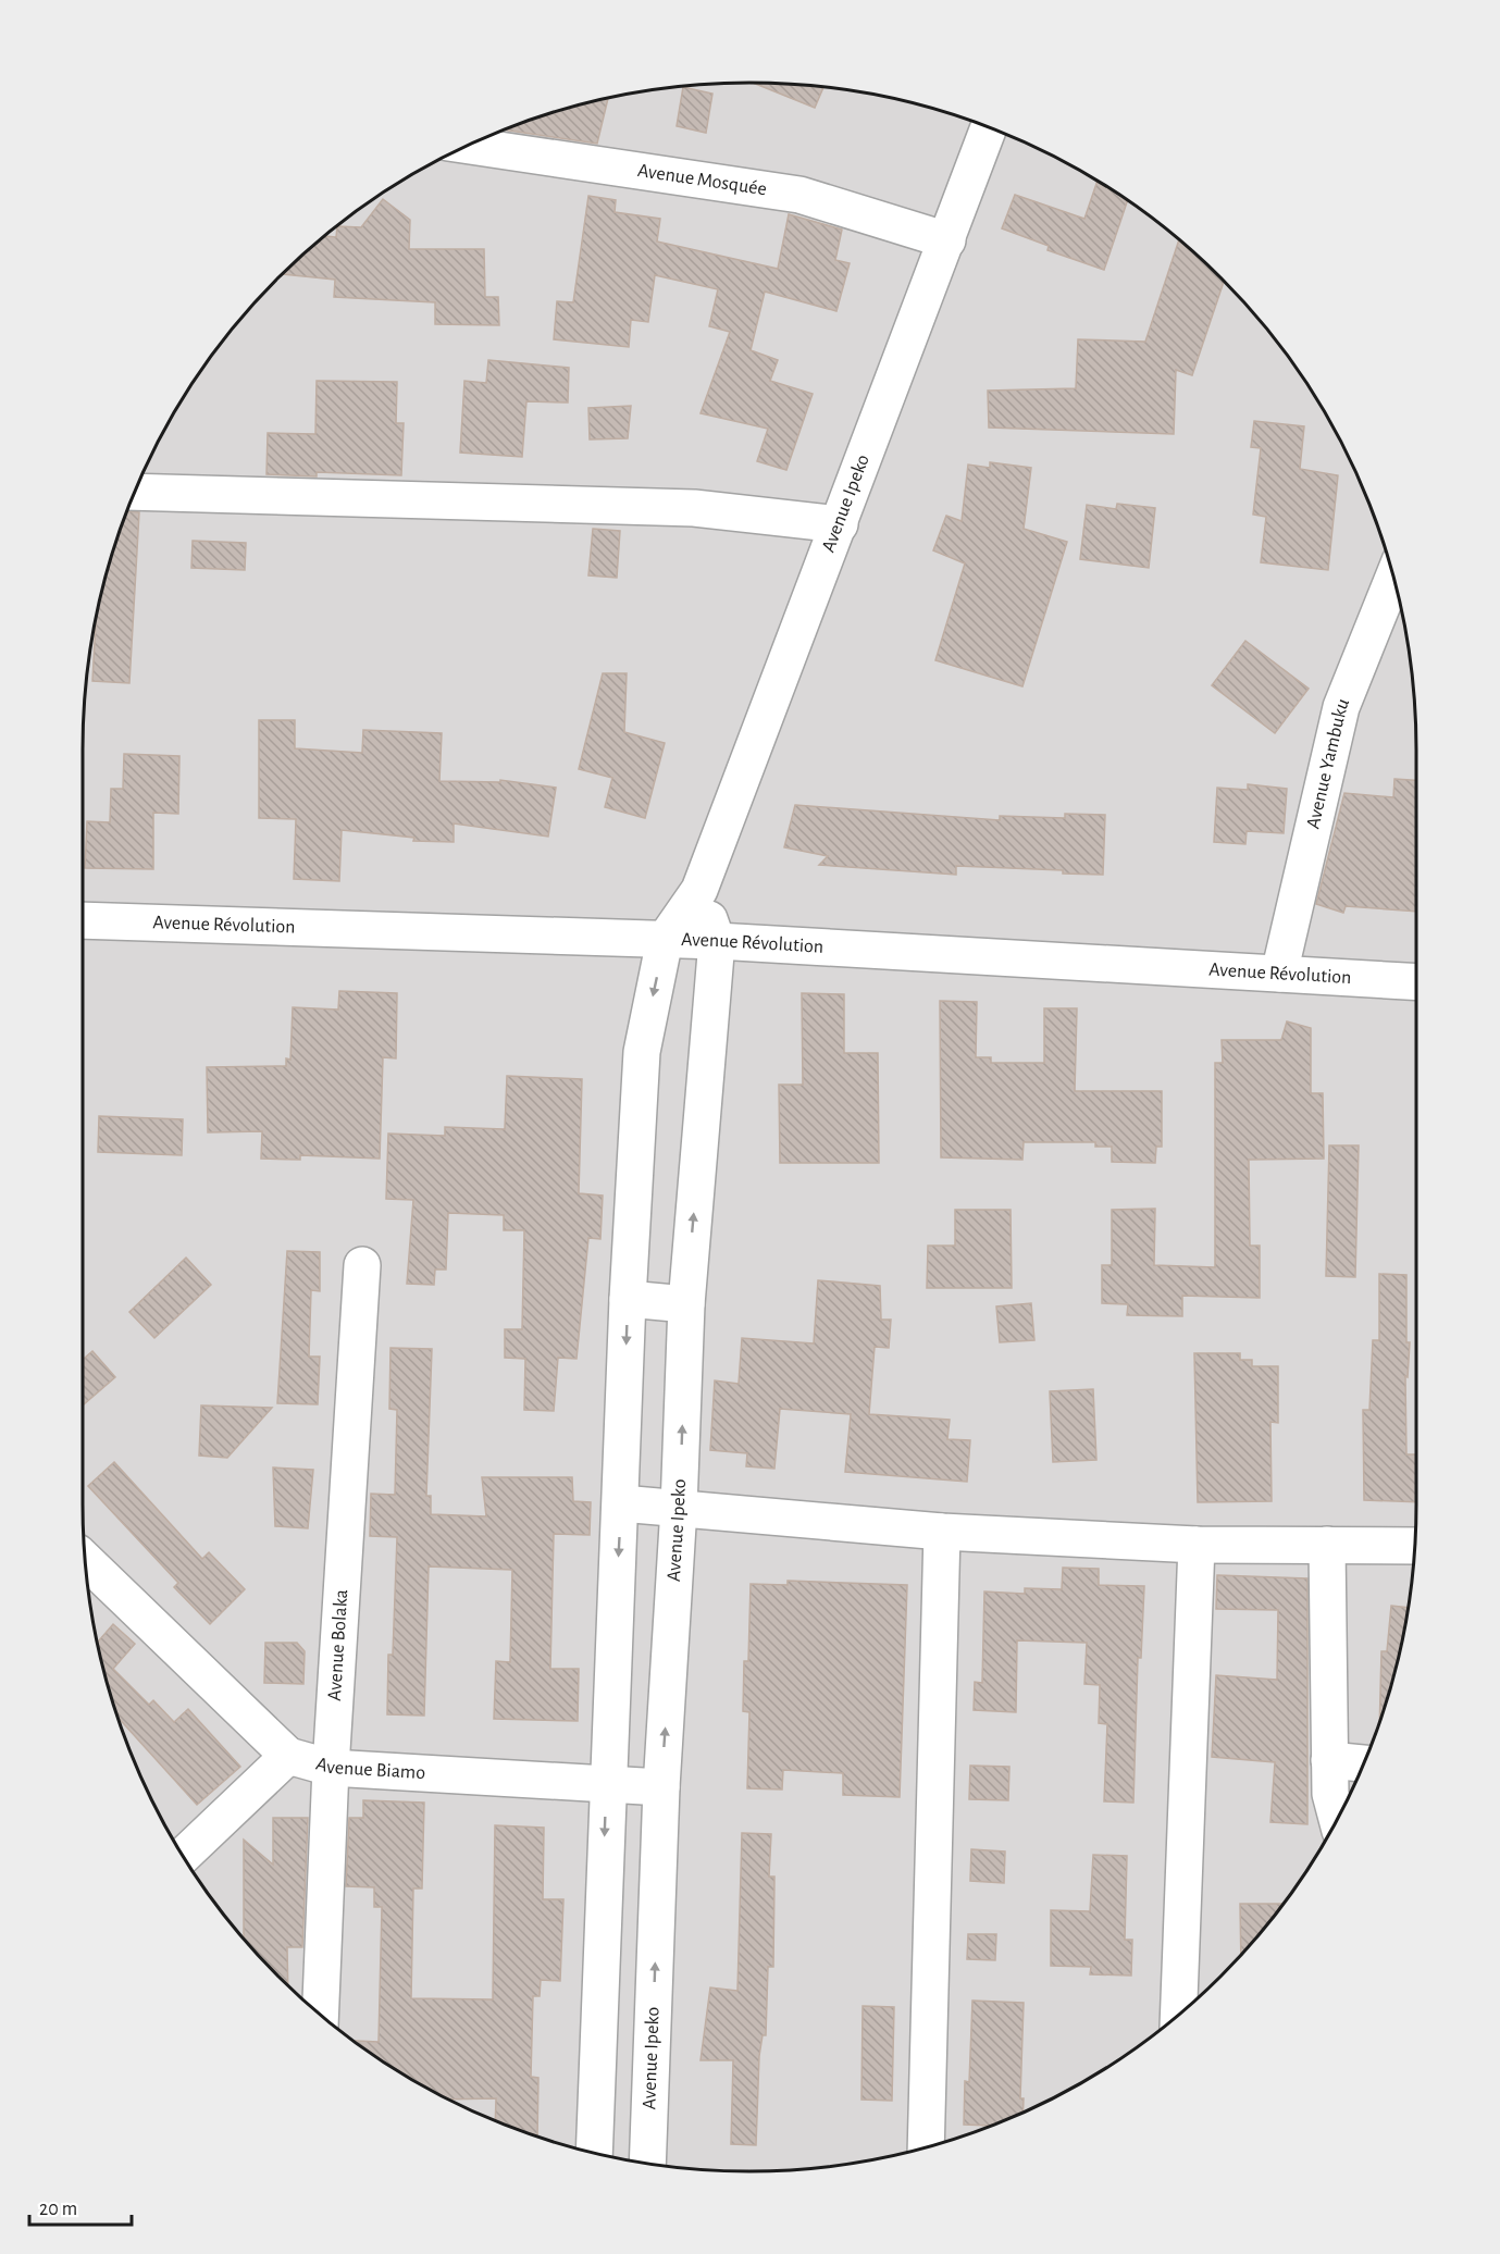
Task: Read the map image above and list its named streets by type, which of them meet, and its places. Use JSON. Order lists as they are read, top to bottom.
{
  "streets": {
    "street": [
      "Avenue Mosquée",
      "Avenue Ipeko",
      "Avenue Yambuku",
      "Avenue Révolution",
      "Avenue Bolaka",
      "Avenue Biamo"
    ]
  },
  "crossings": [
    ["Avenue Mosquée", "Avenue Ipeko"],
    ["Avenue Ipeko", "Avenue Révolution"],
    ["Avenue Ipeko", "Avenue Biamo"],
    ["Avenue Yambuku", "Avenue Révolution"],
    ["Avenue Bolaka", "Avenue Biamo"]
  ],
  "scale_bar": "20 m"
}
